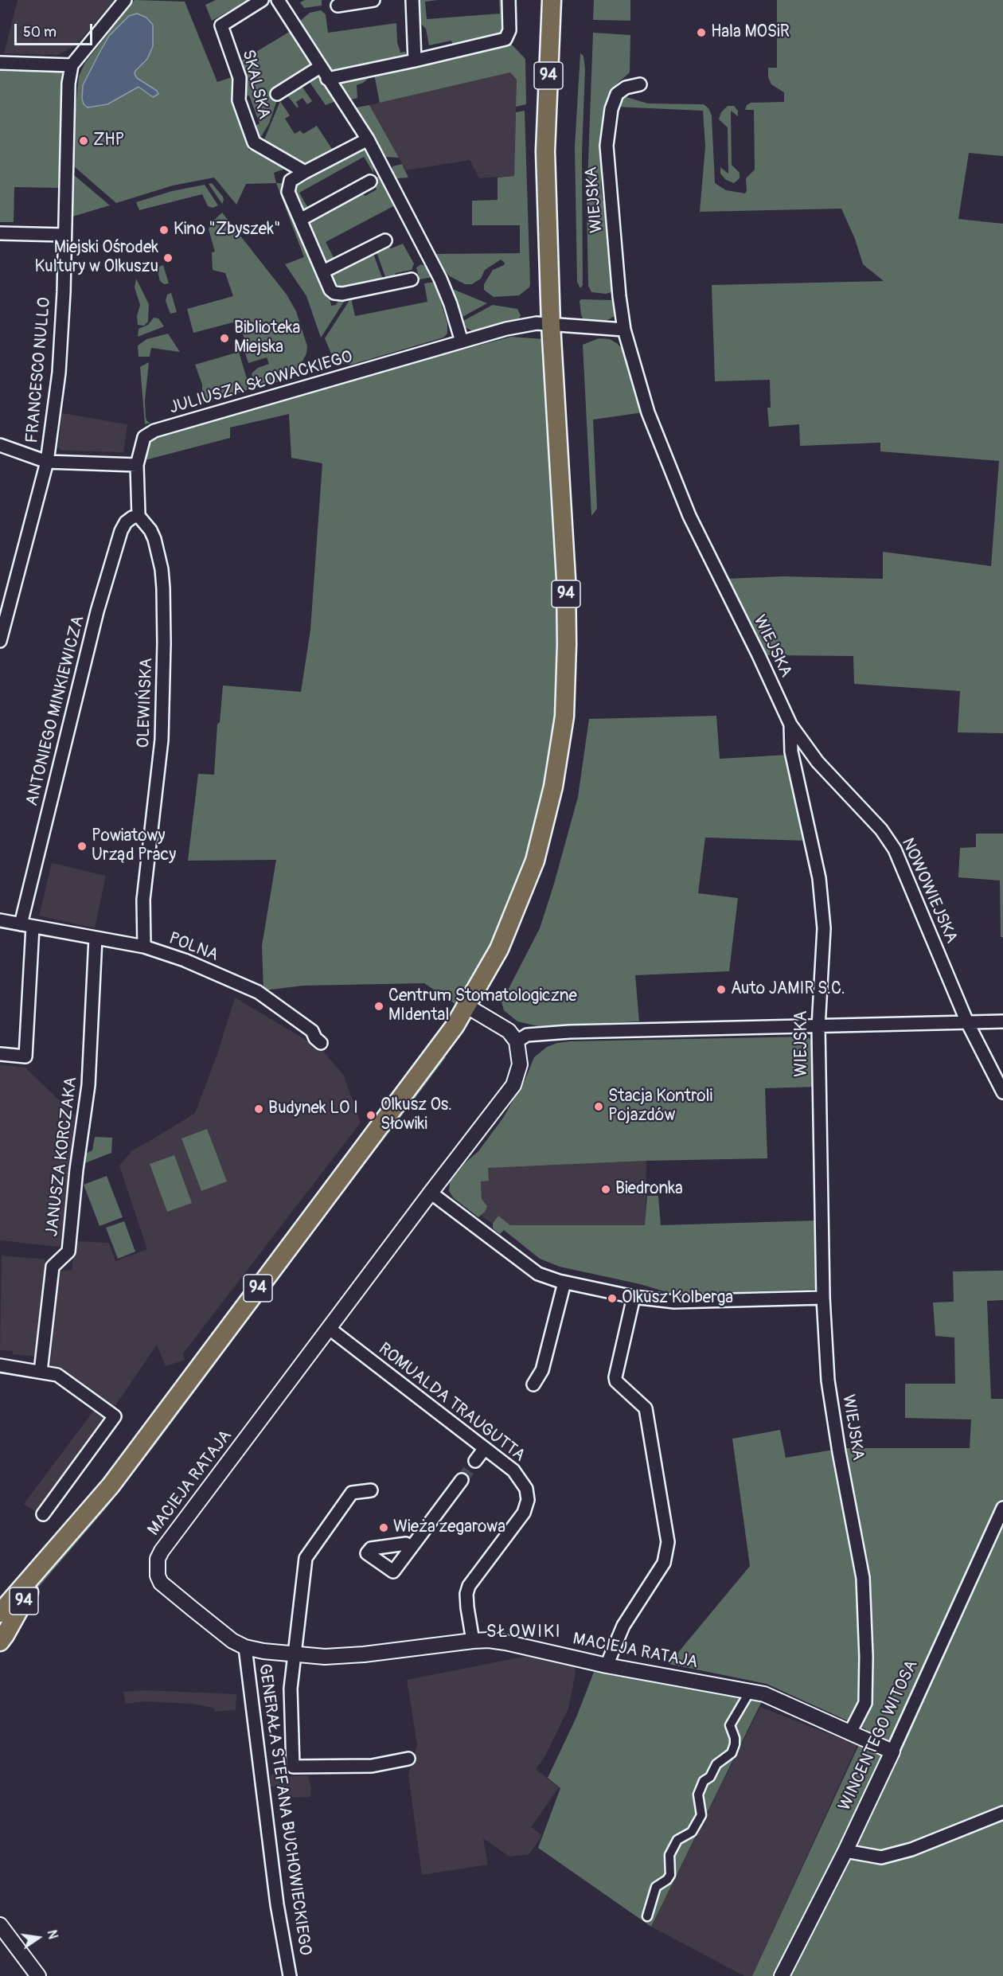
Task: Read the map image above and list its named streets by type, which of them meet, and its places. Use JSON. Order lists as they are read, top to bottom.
{
  "streets": {
    "main road": ["94"],
    "street": [
      "SKALSKA",
      "WIEJSKA",
      "FRANCESCO NULLO",
      "JULIUSZA SŁOWACKIEGO",
      "OLEWIŃSKA",
      "ANTONIEGO MINKIEWICZA",
      "NOWOWIEJSKA",
      "POLNA",
      "JANUSZA KORCZAKA",
      "ROMUALDA TRAUGUTTA",
      "MACIEJA RATAJA",
      "WINCENTEGO WITOSA",
      "GENERAŁA STEFANA BUCHOWIECKIEGO"
    ]
  },
  "crossings": [
    ["94", "JULIUSZA SŁOWACKIEGO"],
    ["WIEJSKA", "JULIUSZA SŁOWACKIEGO"],
    ["WIEJSKA", "NOWOWIEJSKA"],
    ["WIEJSKA", "MACIEJA RATAJA"],
    ["OLEWIŃSKA", "ANTONIEGO MINKIEWICZA"],
    ["OLEWIŃSKA", "POLNA"],
    ["ANTONIEGO MINKIEWICZA", "POLNA"],
    ["POLNA", "JANUSZA KORCZAKA"],
    ["ROMUALDA TRAUGUTTA", "MACIEJA RATAJA"],
    ["MACIEJA RATAJA", "WINCENTEGO WITOSA"],
    ["MACIEJA RATAJA", "GENERAŁA STEFANA BUCHOWIECKIEGO"]
  ],
  "districts": ["SŁOWIKI"],
  "places": [
    "Hala MOSiR",
    "ZHP",
    "Kino \"Zbyszek\"",
    "Miejski Ośrodek Kultury w Olkuszu",
    "Biblioteka Miejska",
    "Powiatowy Urząd Pracy",
    "Auto JAMIR S.C.",
    "Centrum Stomatologiczne MIdental",
    "Stacja Kontroli Pojazdów",
    "Budynek LO I",
    "Olkusz Os. Słowiki",
    "Biedronka",
    "Olkusz Kolberga",
    "Wieża zegarowa"
  ],
  "scale_bar": "50 m",
  "north": "right"
}
